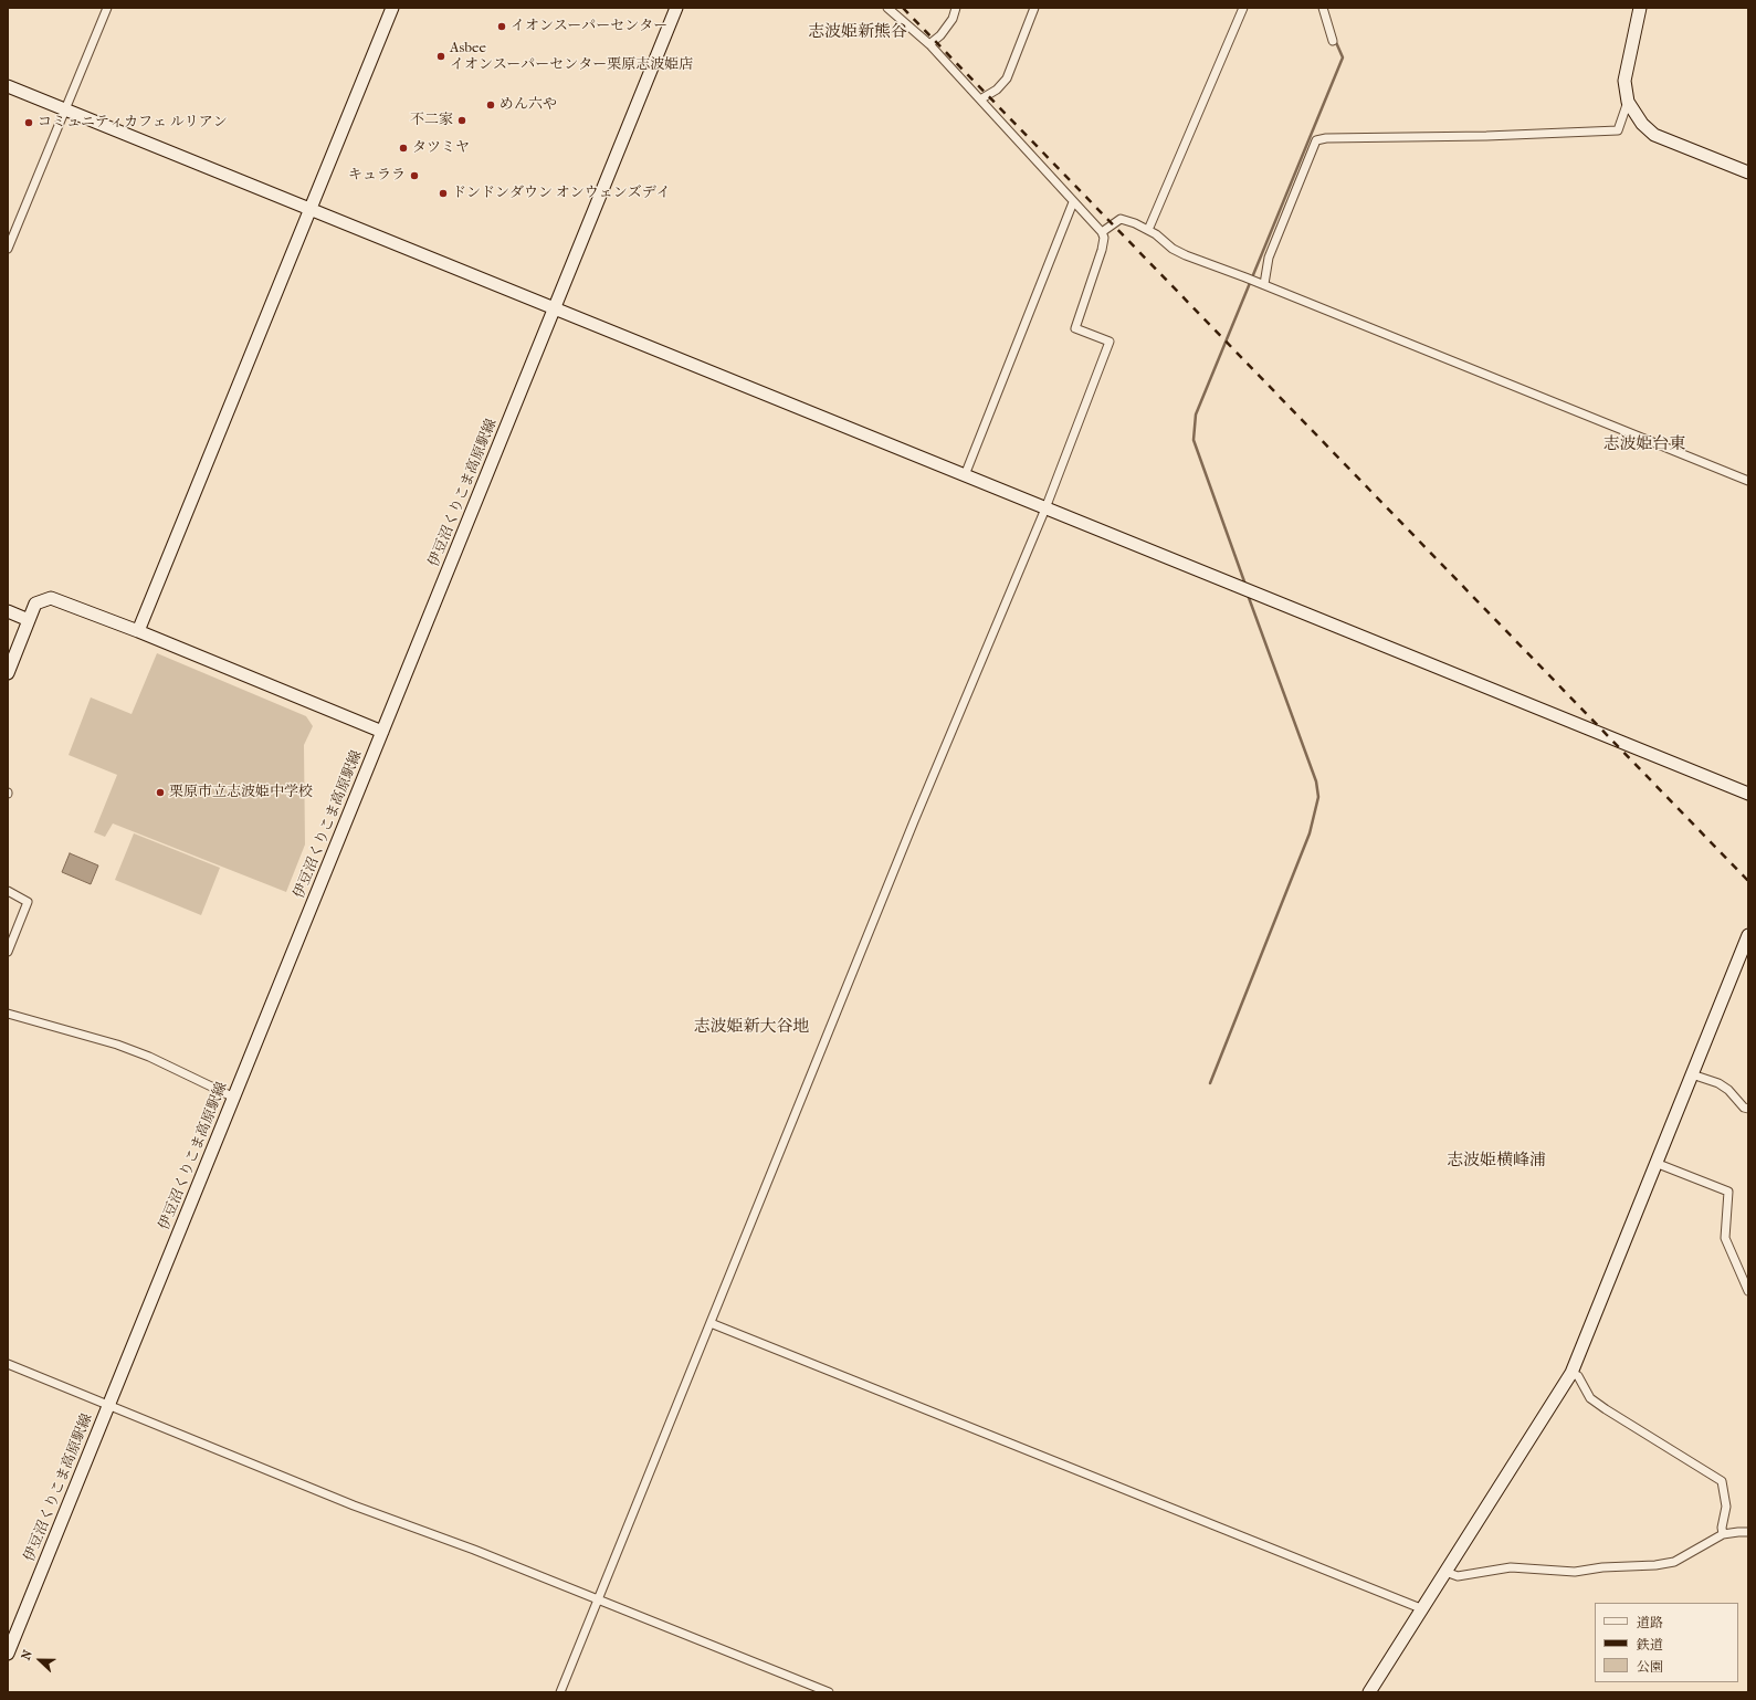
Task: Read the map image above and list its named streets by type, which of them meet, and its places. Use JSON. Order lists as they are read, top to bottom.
{
  "streets": {
    "street": ["伊豆沼くりこま高原駅線"]
  },
  "districts": [
    "志波姫新熊谷",
    "志波姫台東",
    "志波姫新大谷地",
    "志波姫横峰浦"
  ],
  "places": [
    "イオンスーパーセンター",
    "Asbee イオンスーパーセンター栗原志波姫店",
    "めん六や",
    "不二家",
    "コミュニティカフェ ルリアン",
    "タツミヤ",
    "キュララ",
    "ドンドンダウン オンウェンズデイ",
    "栗原市立志波姫中学校"
  ],
  "legend": ["道路", "鉄道", "公園"],
  "north": "left"
}
